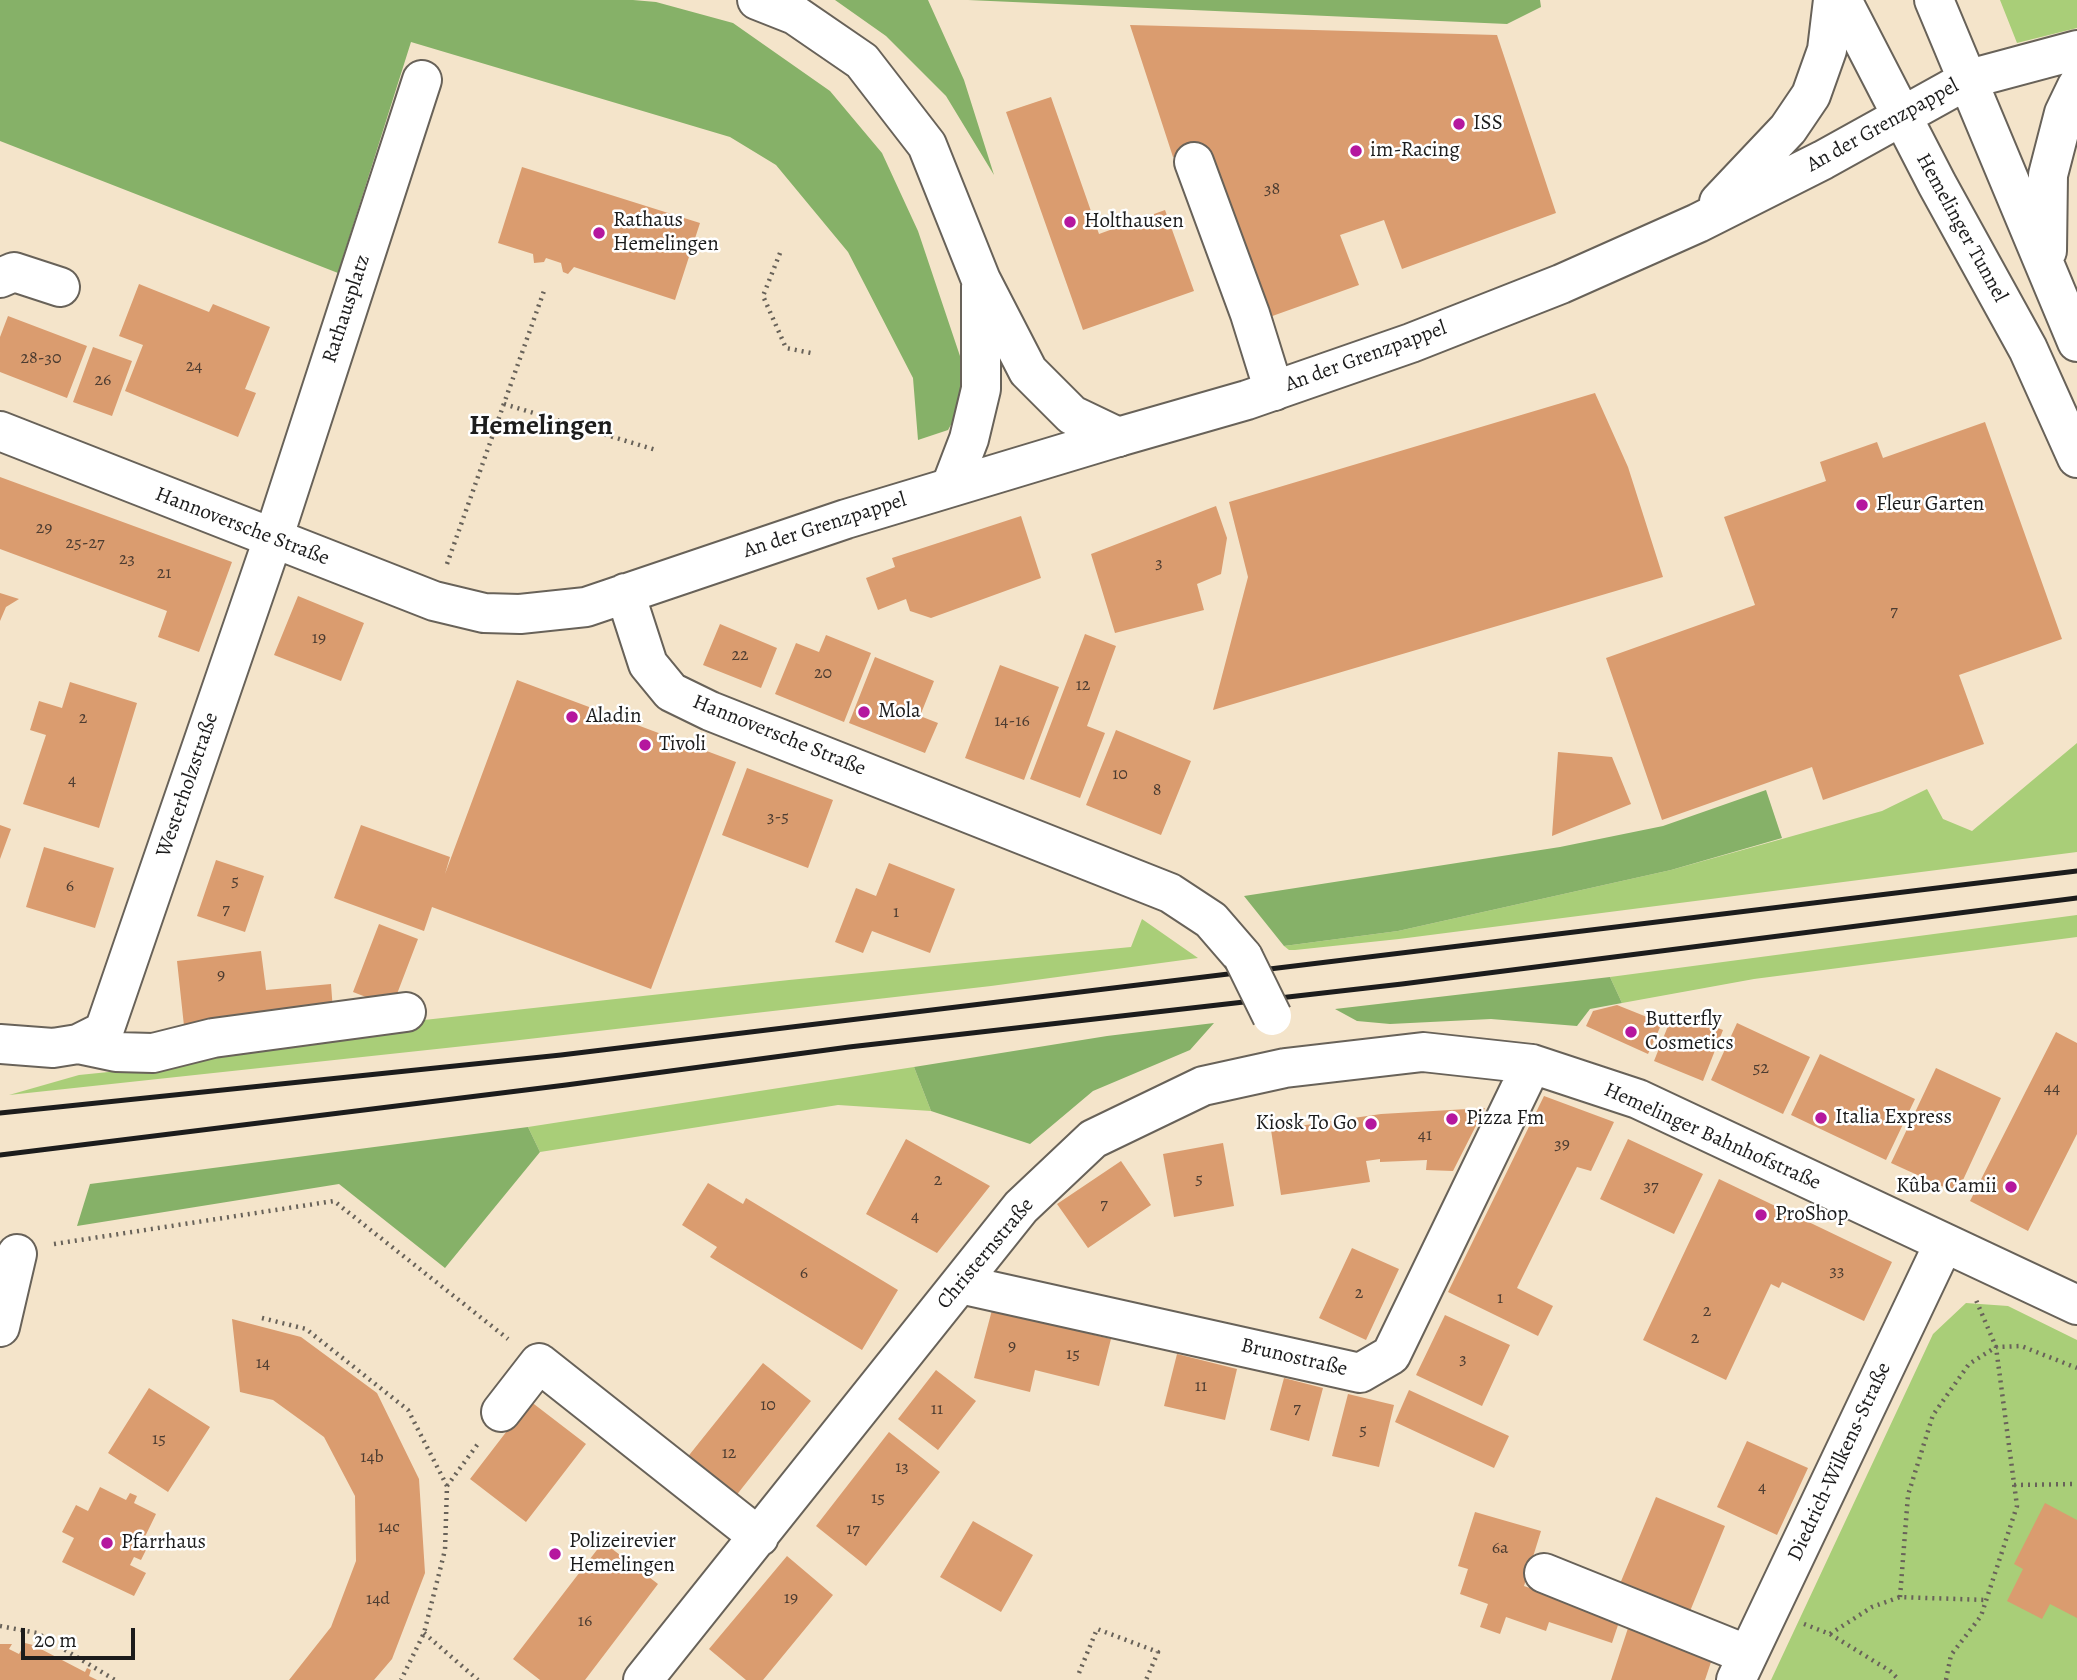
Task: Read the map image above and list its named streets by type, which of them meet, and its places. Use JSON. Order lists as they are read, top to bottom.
{
  "streets": {
    "main road": [
      "An der Grenzpappel",
      "Hemelinger Tunnel",
      "Rathausplatz",
      "Hannoversche Straße",
      "Westerholzstraße",
      "Hemelinger Bahnhofstraße",
      "Christernstraße",
      "Brunostraße",
      "Diedrich-Wilkens-Straße"
    ]
  },
  "crossings": [
    ["An der Grenzpappel", "Hemelinger Tunnel"],
    ["An der Grenzpappel", "Hannoversche Straße"],
    ["Rathausplatz", "Hannoversche Straße"],
    ["Rathausplatz", "Westerholzstraße"],
    ["Hannoversche Straße", "Westerholzstraße"],
    ["Hannoversche Straße", "Hemelinger Bahnhofstraße"],
    ["Hannoversche Straße", "Christernstraße"],
    ["Hemelinger Bahnhofstraße", "Christernstraße"],
    ["Hemelinger Bahnhofstraße", "Brunostraße"],
    ["Hemelinger Bahnhofstraße", "Diedrich-Wilkens-Straße"],
    ["Christernstraße", "Brunostraße"]
  ],
  "districts": ["Hemelingen"],
  "places": [
    "ISS",
    "im-Racing",
    "Holthausen",
    "Rathaus Hemelingen",
    "Fleur Garten",
    "Mola",
    "Aladin",
    "Tivoli",
    "Butterfly Cosmetics",
    "Italia Express",
    "Pizza Fm",
    "Kiosk To Go",
    "Kûba Camii",
    "ProShop",
    "Pfarrhaus",
    "Polizeirevier Hemelingen"
  ],
  "house_numbers": [
    "38",
    "28-30",
    "24",
    "26",
    "29",
    "25-27",
    "23",
    "3",
    "21",
    "7",
    "19",
    "22",
    "20",
    "12",
    "2",
    "14-16",
    "10",
    "4",
    "8",
    "3-5",
    "5",
    "6",
    "7",
    "1",
    "9",
    "52",
    "44",
    "41",
    "39",
    "5",
    "2",
    "37",
    "7",
    "4",
    "33",
    "6",
    "2",
    "1",
    "2",
    "2",
    "9",
    "15",
    "3",
    "14",
    "11",
    "10",
    "7",
    "11",
    "5",
    "15",
    "12",
    "14b",
    "13",
    "4",
    "15",
    "14c",
    "17",
    "6a",
    "19",
    "14d",
    "16"
  ],
  "scale_bar": "20 m"
}
